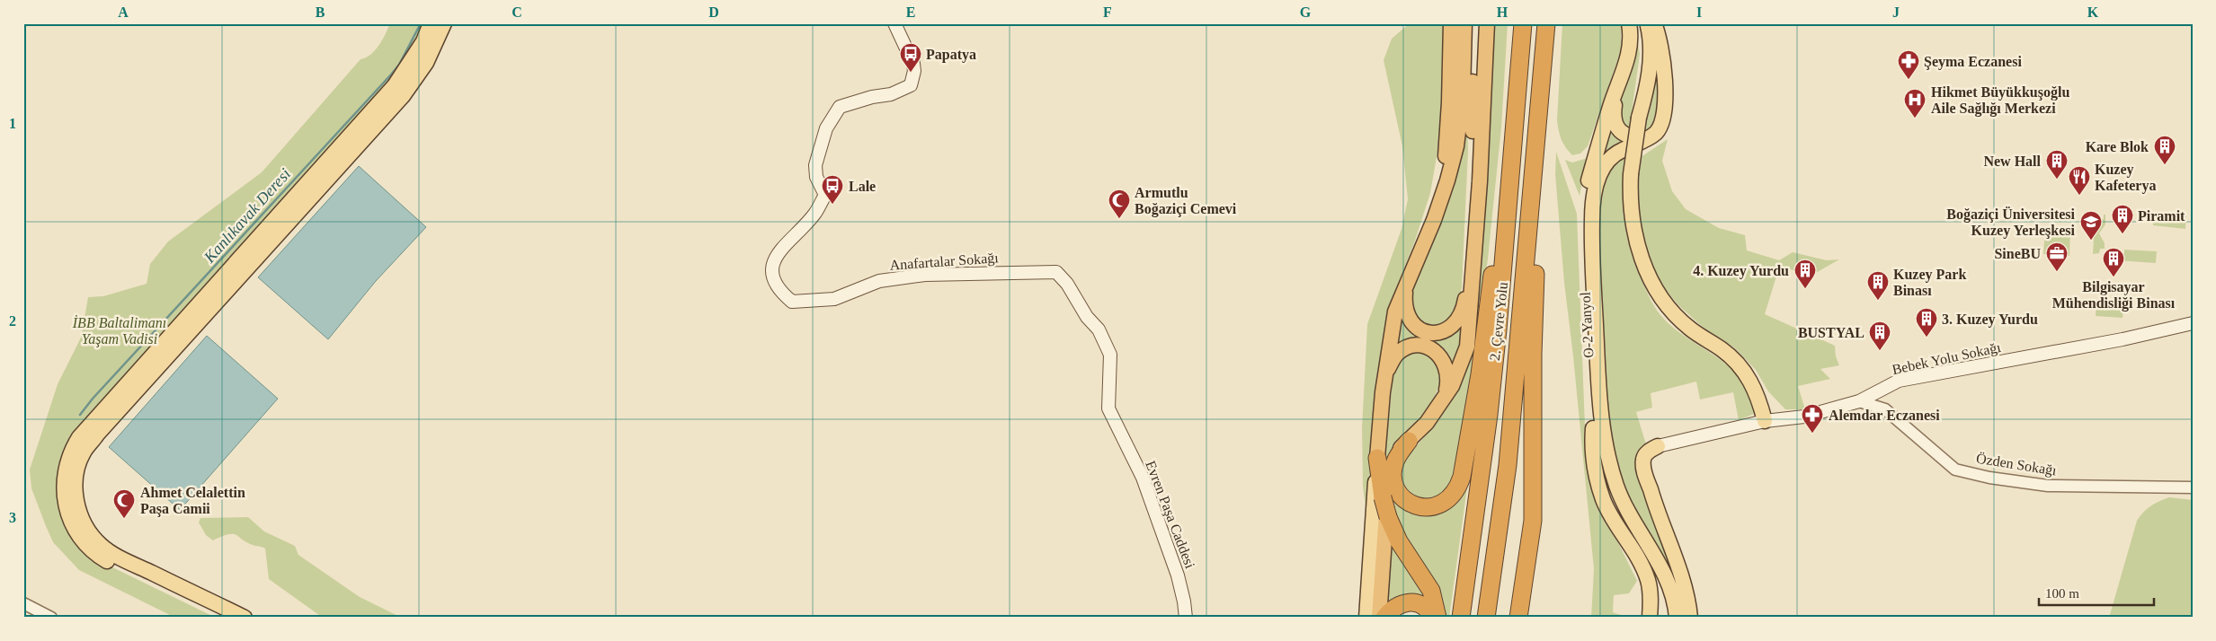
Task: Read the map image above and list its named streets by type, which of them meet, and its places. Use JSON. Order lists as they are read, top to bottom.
{
  "streets": {
    "highway": ["2. Çevre Yolu"],
    "main road": [
      "Anafartalar Sokağı",
      "O-2 Yanyol",
      "Bebek Yolu Sokağı",
      "Evren Paşa Caddesi"
    ],
    "street": ["Özden Sokağı"]
  },
  "crossings": [
    ["Anafartalar Sokağı", "Evren Paşa Caddesi"],
    ["Bebek Yolu Sokağı", "Özden Sokağı"]
  ],
  "water": ["Kanlıkavak Deresi"],
  "parks": ["İBB Baltalimanı Yaşam Vadisi"],
  "places": {
    "bus stop": ["Papatya", "Lale"],
    "pharmacy": ["Şeyma Eczanesi", "Alemdar Eczanesi"],
    "hospital": ["Hikmet Büyükkuşoğlu Aile Sağlığı Merkezi"],
    "building": [
      "Kare Blok",
      "New Hall",
      "Piramit",
      "Bilgisayar Mühendisliği Binası",
      "4. Kuzey Yurdu",
      "Kuzey Park Binası",
      "3. Kuzey Yurdu",
      "BUSTYAL"
    ],
    "restaurant": ["Kuzey Kafeterya"],
    "mosque": ["Armutlu Boğaziçi Cemevi", "Ahmet Celalettin Paşa Camii"],
    "school or university": ["Boğaziçi Üniversitesi Kuzey Yerleşkesi"],
    "office": ["SineBU"]
  },
  "scale_bar": "100 m",
  "grid": {
    "columns": [
      "A",
      "B",
      "C",
      "D",
      "E",
      "F",
      "G",
      "H",
      "I",
      "J",
      "K"
    ],
    "rows": ["1", "2", "3"]
  }
}
